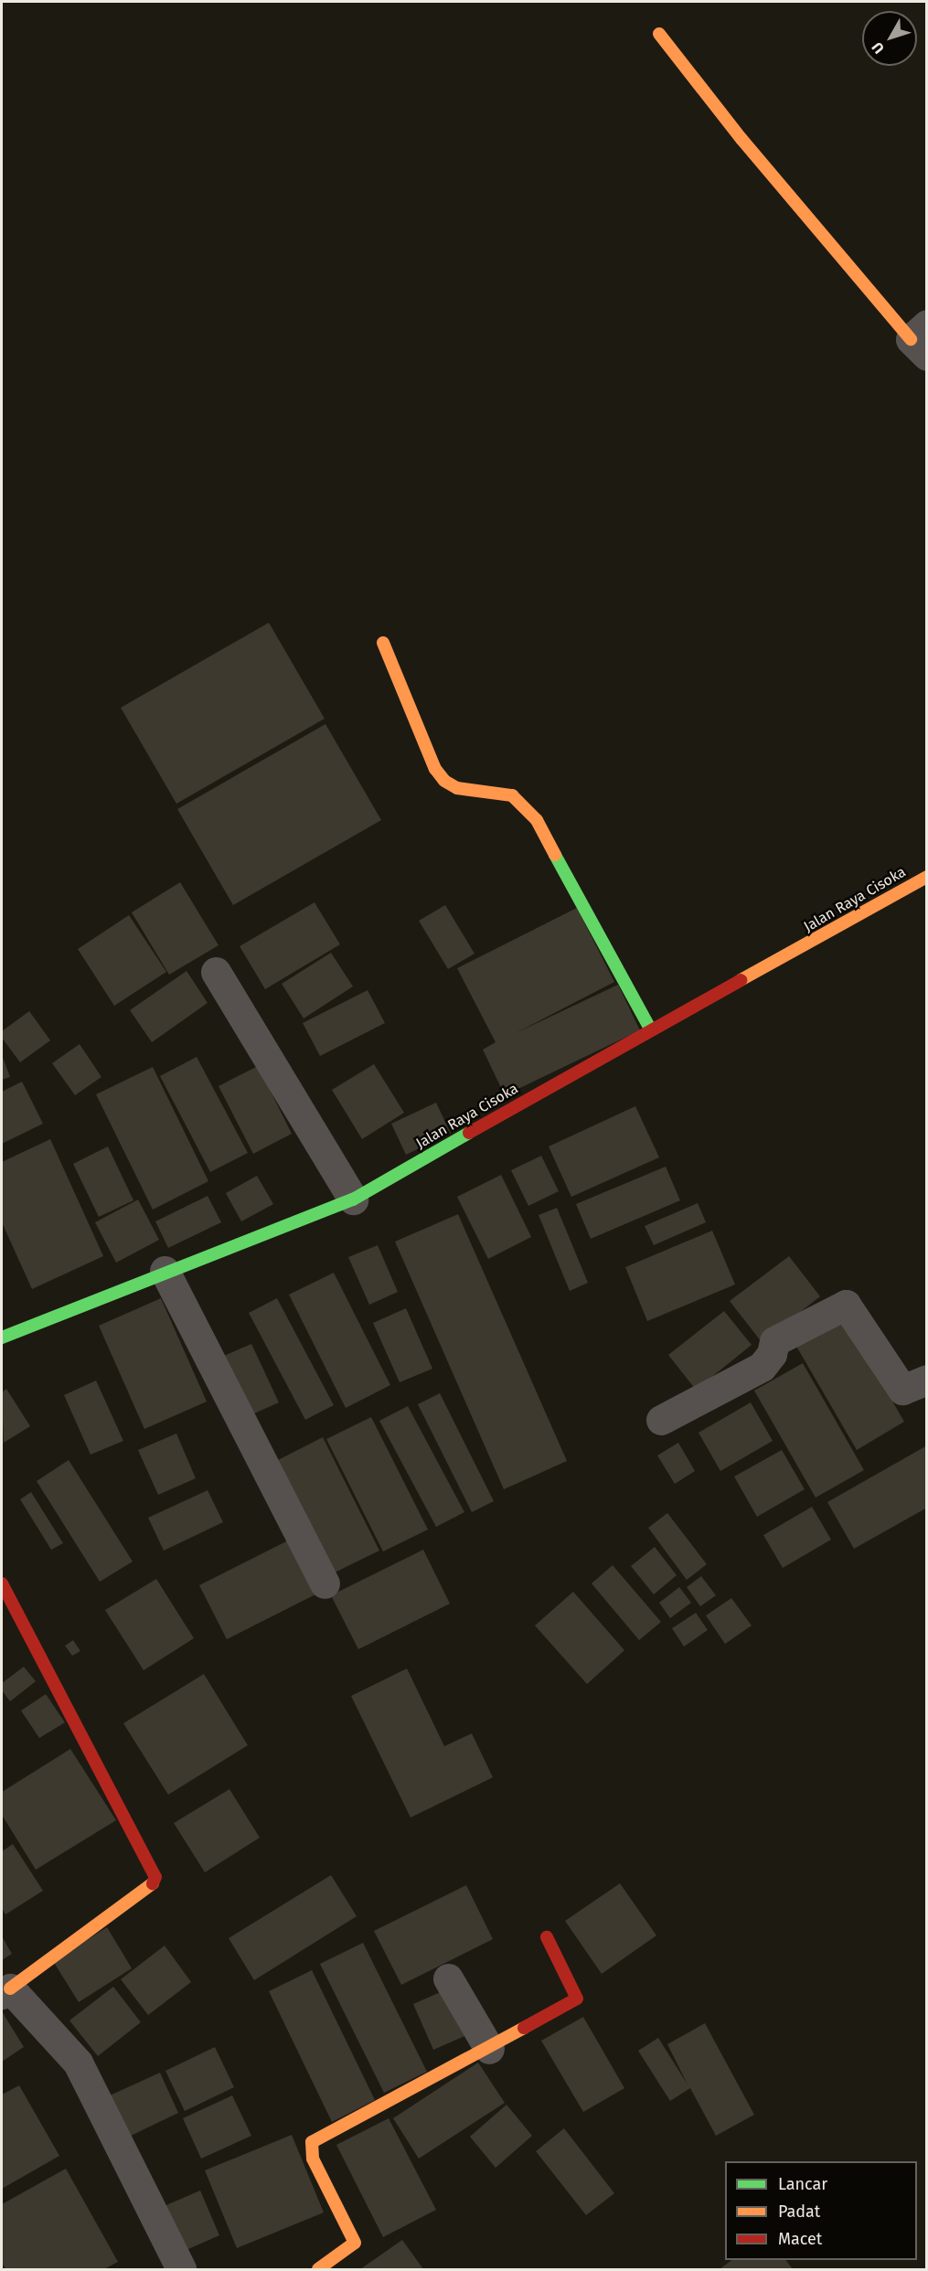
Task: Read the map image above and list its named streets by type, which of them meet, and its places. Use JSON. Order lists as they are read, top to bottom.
{
  "streets": {
    "street": ["Jalan Raya Cisoka"]
  },
  "legend": ["Lancar", "Padat", "Macet"],
  "north": "bottom left"
}
